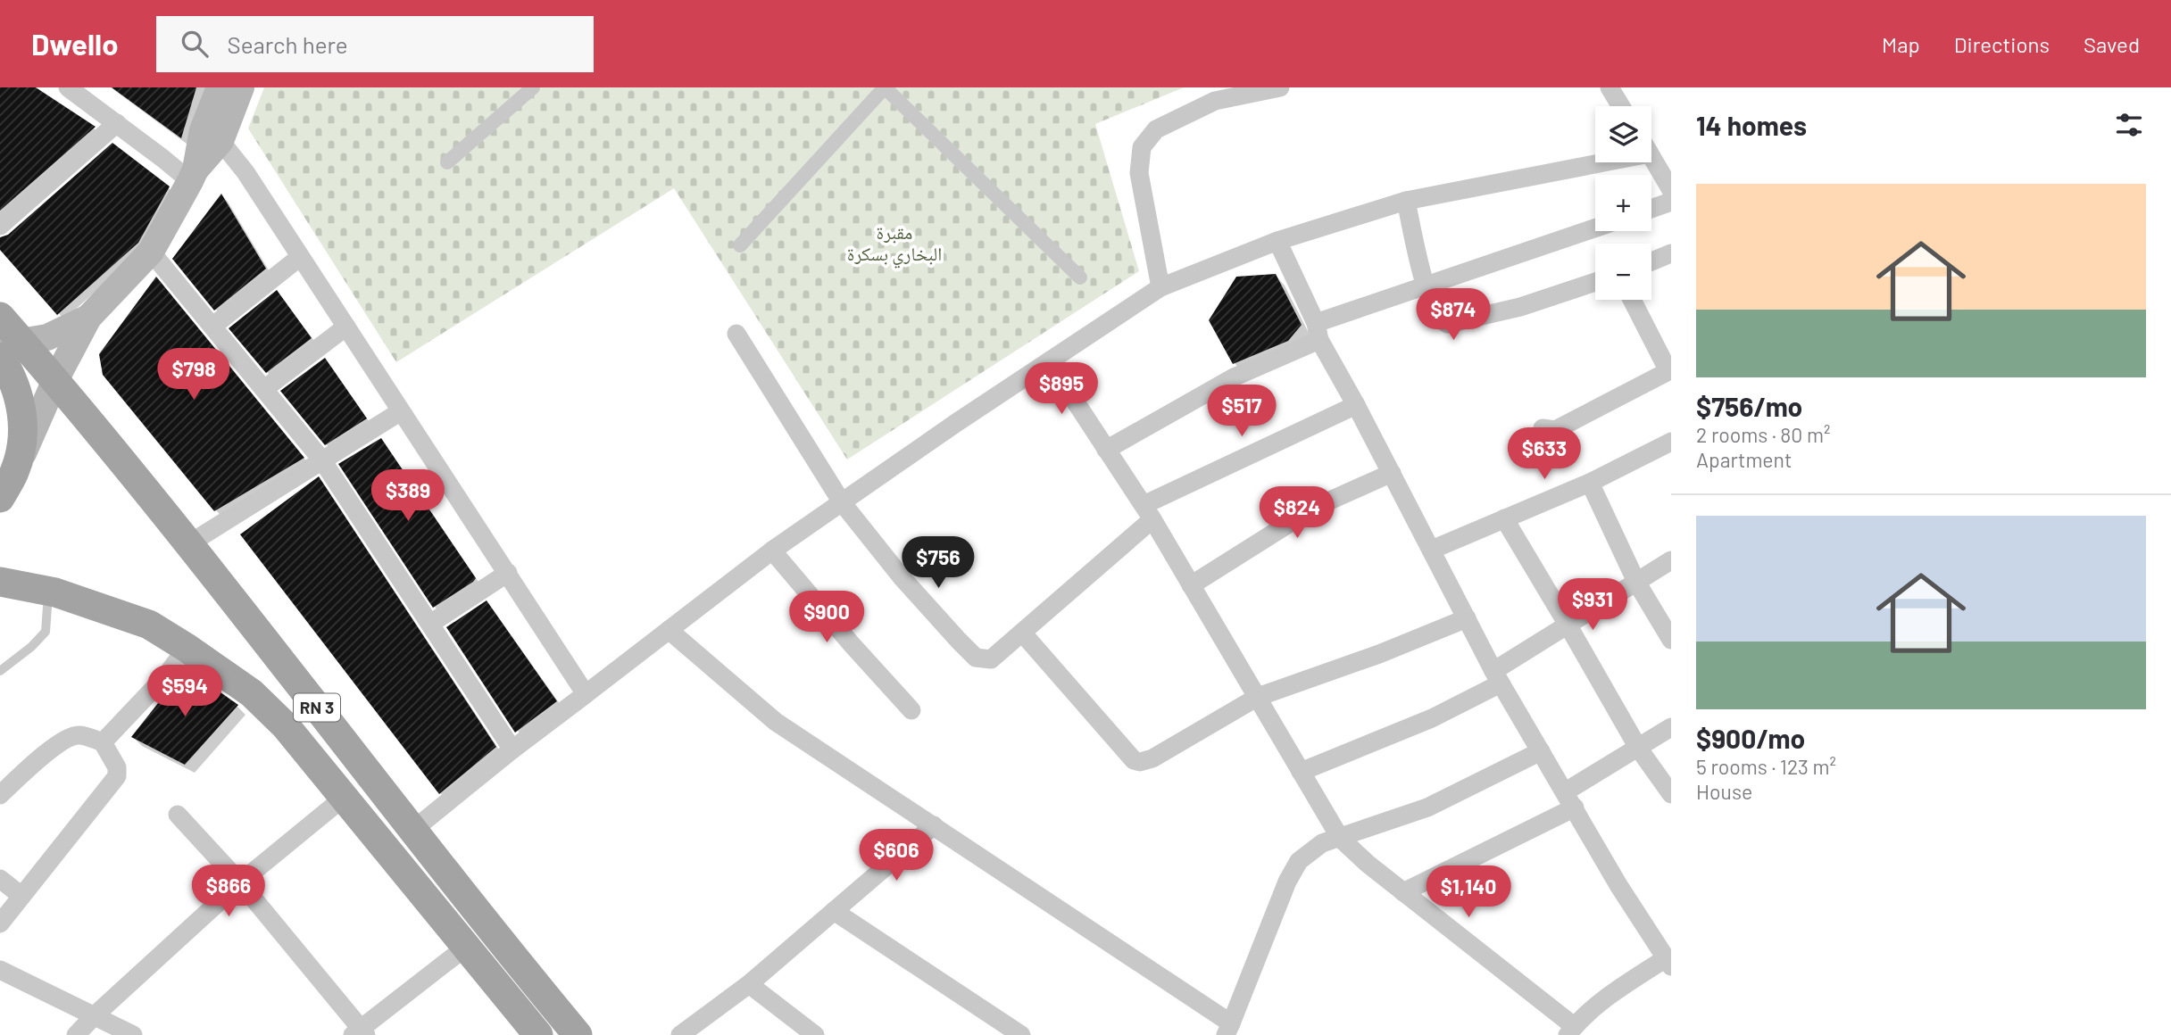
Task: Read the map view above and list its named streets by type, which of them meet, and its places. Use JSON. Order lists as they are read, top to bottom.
{
  "streets": {
    "main road": ["RN 3"]
  },
  "parks": ["مقبرة البخاري بسكرة"],
  "page": {
    "header": "Dwello",
    "search": "Search here",
    "nav": ["Map", "Directions", "Saved"],
    "heading": "14 homes",
    "map_buttons": ["+", "−"],
    "list": [
      {
        "name": "$756/mo",
        "note": "2 rooms · 80 m² · Apartment"
      },
      {
        "name": "$900/mo",
        "note": "5 rooms · 123 m² · House"
      }
    ],
    "price": [
      "$874",
      "$798",
      "$895",
      "$517",
      "$633",
      "$389",
      "$824",
      "$756",
      "$931",
      "$900",
      "$594",
      "$606",
      "$866",
      "$1,140"
    ]
  }
}
